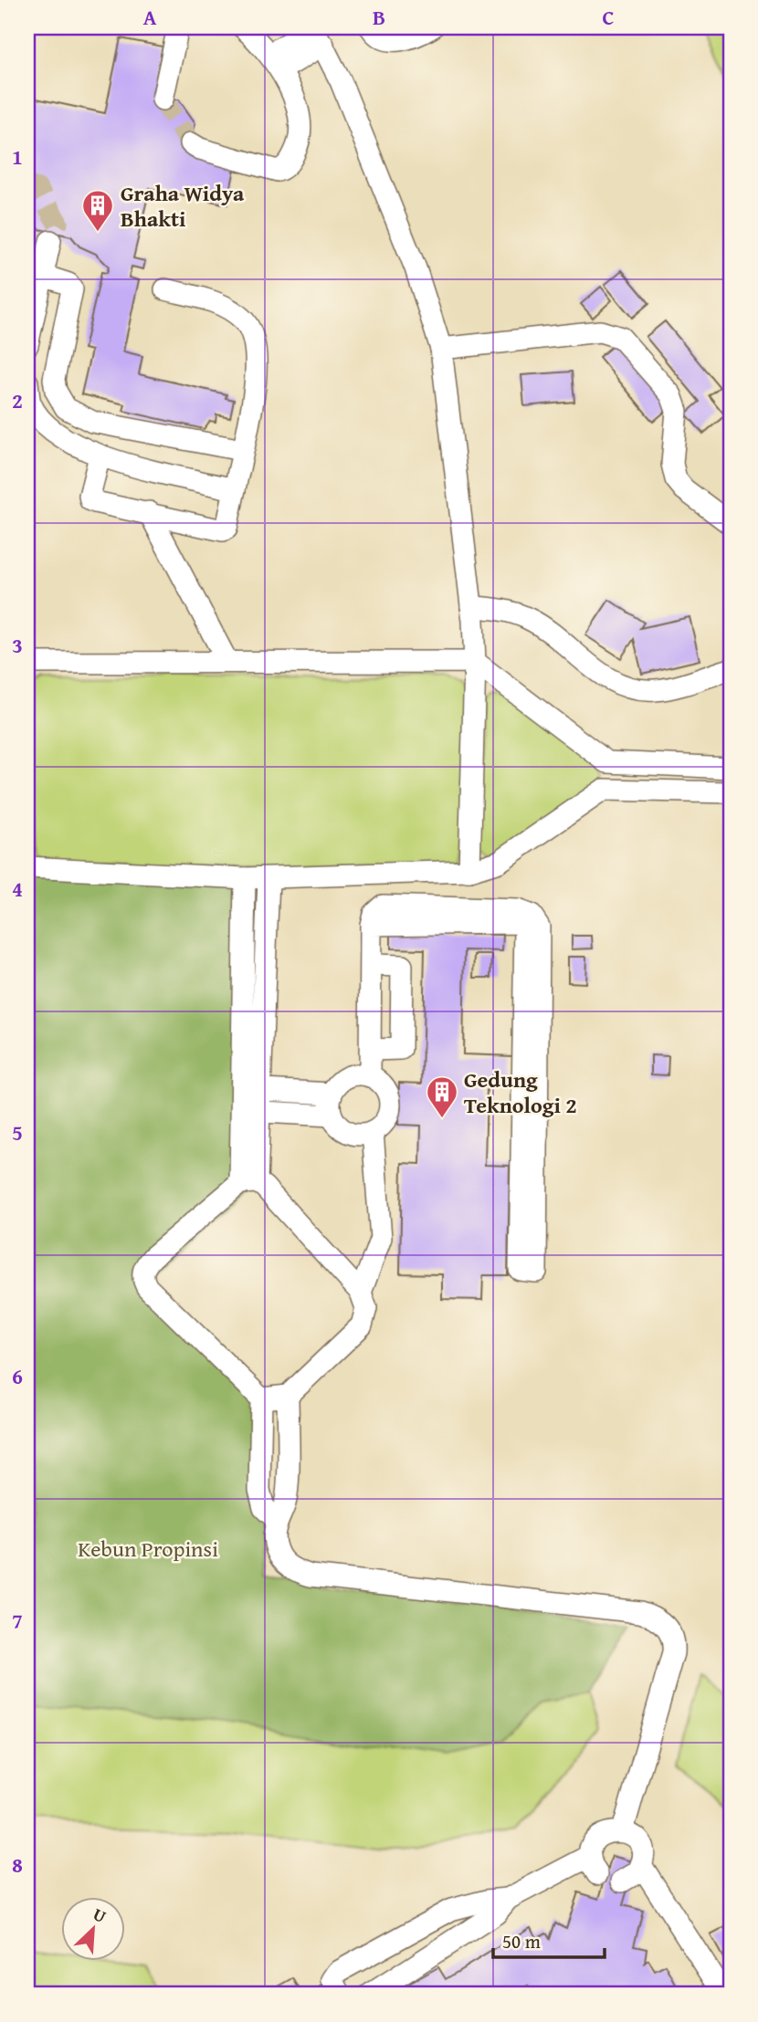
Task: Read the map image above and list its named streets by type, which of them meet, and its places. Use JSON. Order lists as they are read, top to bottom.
{
  "parks": ["Kebun Propinsi"],
  "places": {
    "building": ["Graha Widya Bhakti", "Gedung Teknologi 2"]
  },
  "scale_bar": "50 m",
  "north": "top right",
  "grid": {
    "columns": ["A", "B", "C"],
    "rows": [
      "1",
      "2",
      "3",
      "4",
      "5",
      "6",
      "7",
      "8"
    ]
  }
}
